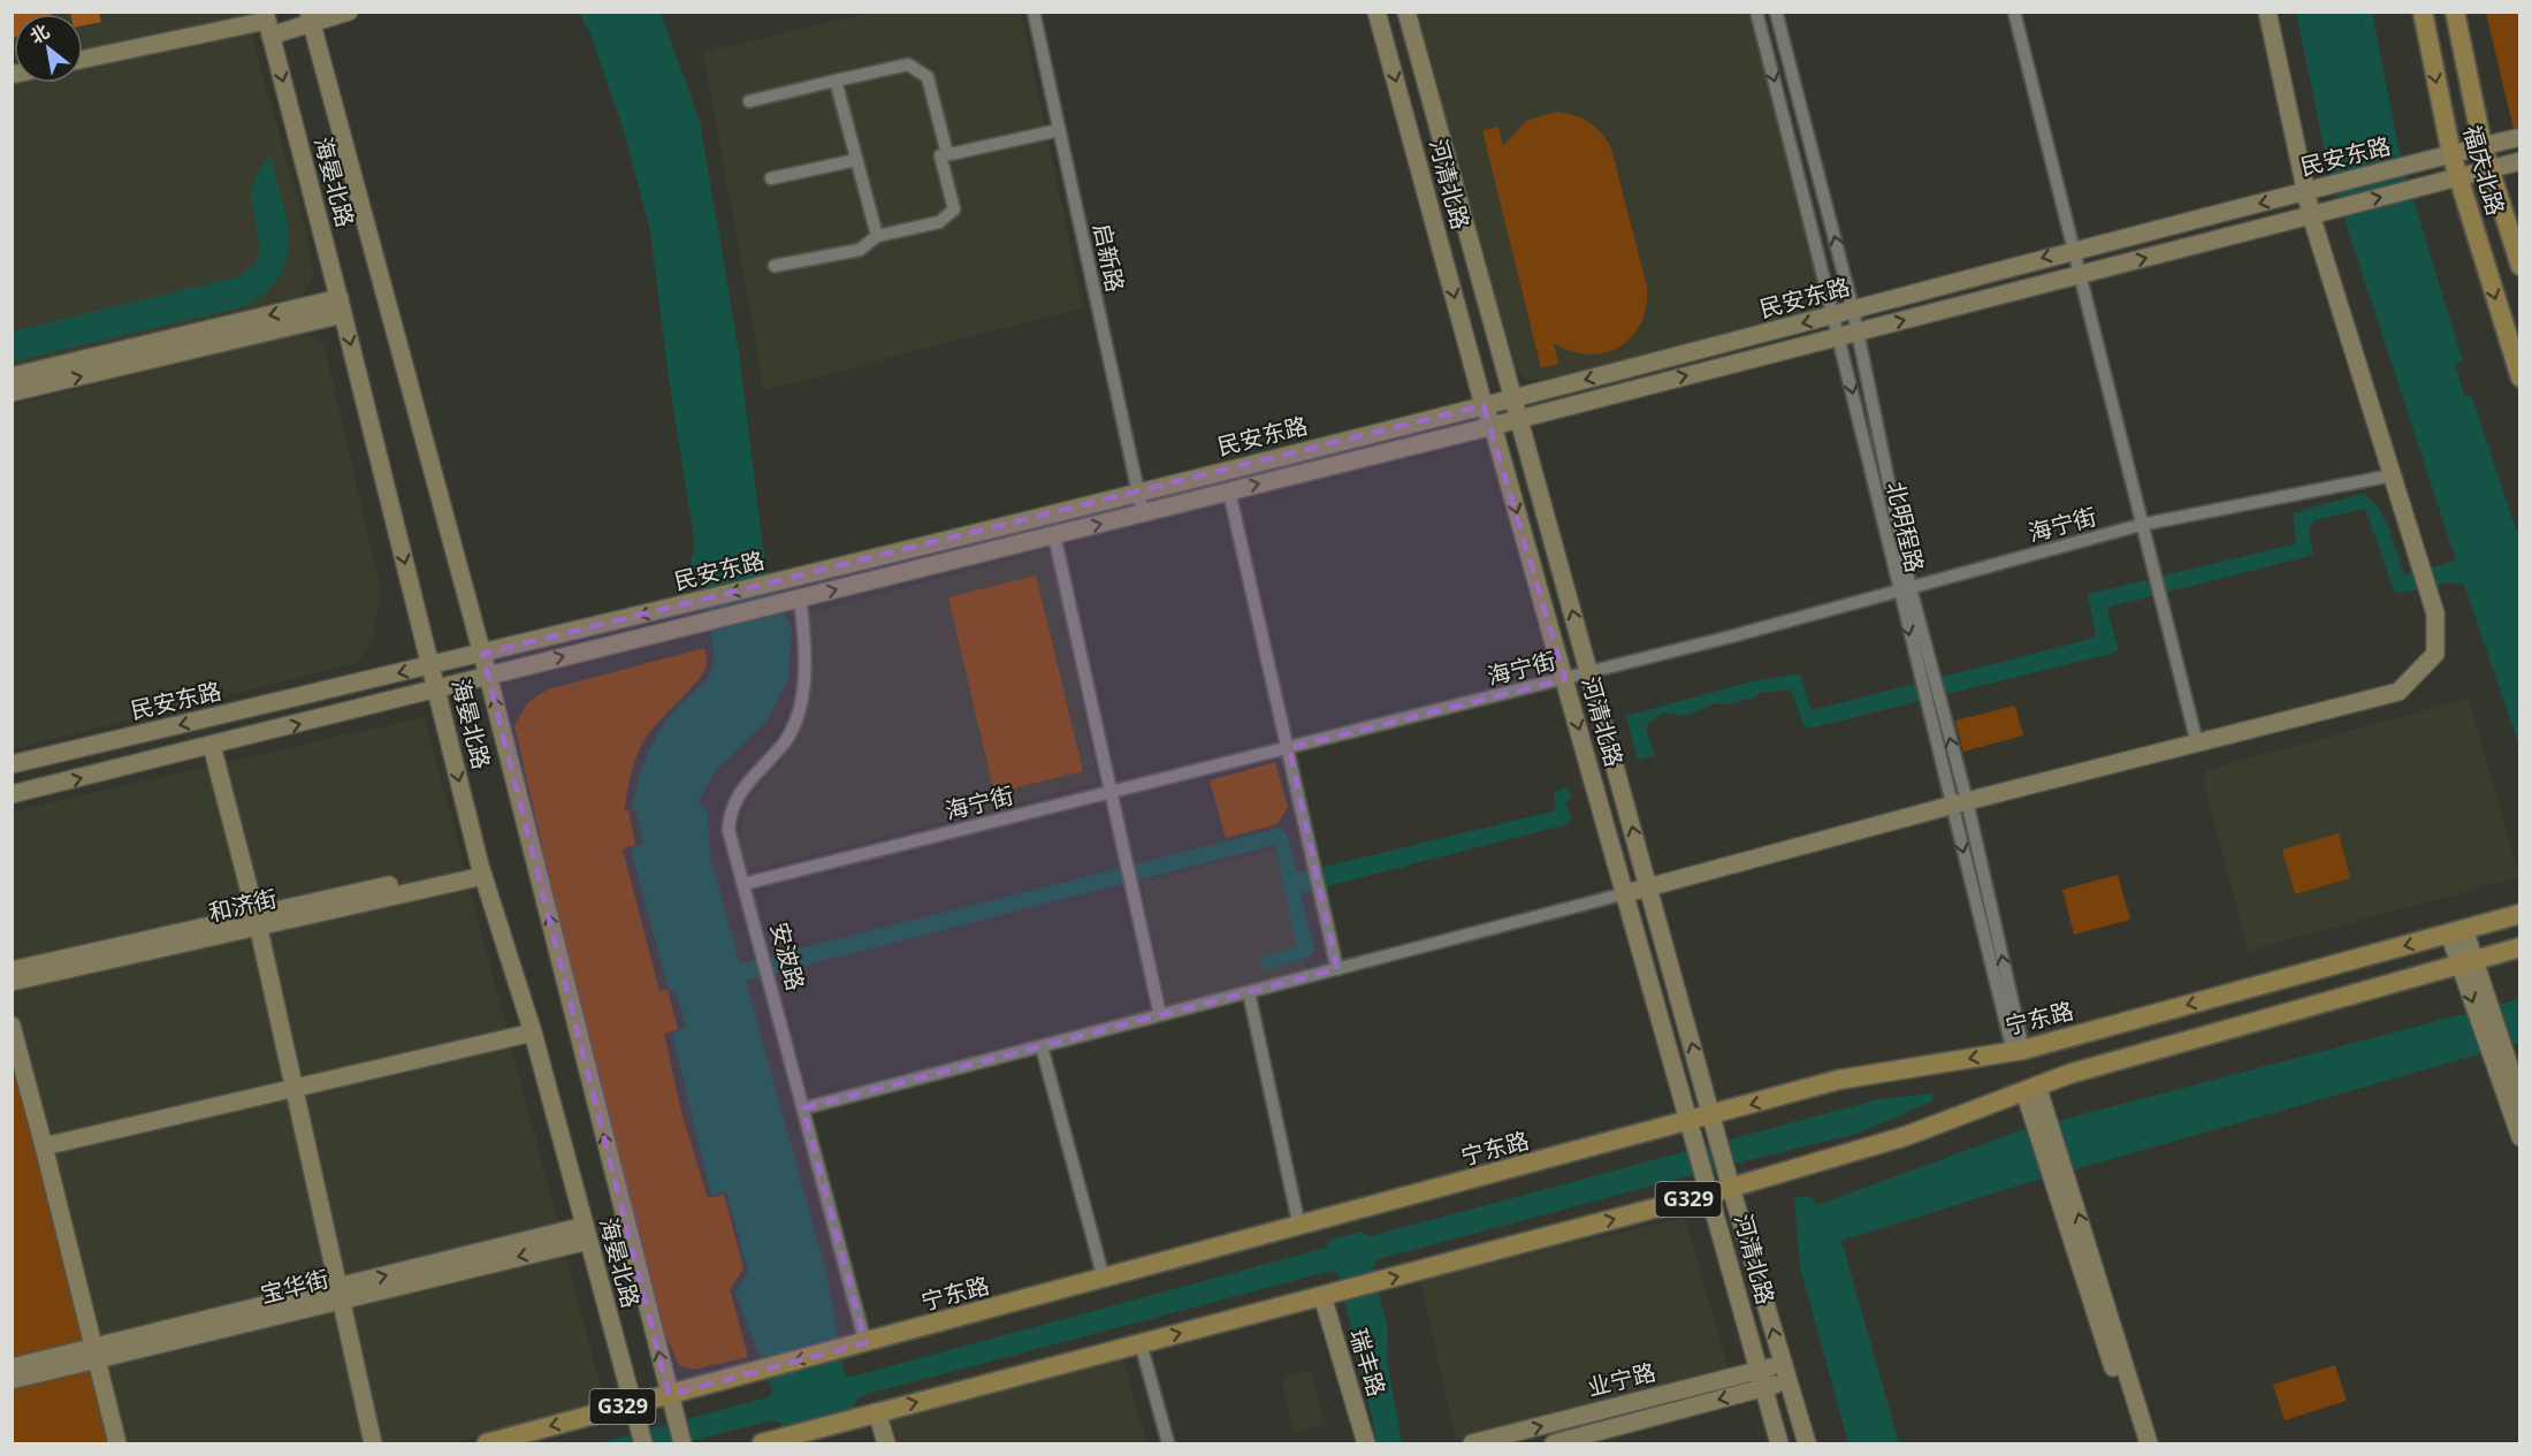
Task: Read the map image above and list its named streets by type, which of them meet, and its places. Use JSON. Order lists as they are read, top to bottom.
{
  "streets": {
    "main road": [
      "民安东路",
      "福庆北路",
      "海晏北路",
      "河清北路",
      "和济街",
      "宁东路",
      "G329",
      "宝华街",
      "瑞丰路",
      "业宁路"
    ],
    "street": [
      "启新路",
      "海宁街",
      "北明程路",
      "安波路"
    ]
  },
  "crossings": [
    ["民安东路", "福庆北路"],
    ["民安东路", "海晏北路"],
    ["民安东路", "河清北路"],
    ["民安东路", "启新路"],
    ["民安东路", "北明程路"],
    ["民安东路", "安波路"],
    ["海晏北路", "和济街"],
    ["海晏北路", "宁东路"],
    ["海晏北路", "宝华街"],
    ["河清北路", "海宁街"],
    ["河清北路", "宁东路"],
    ["河清北路", "G329"],
    ["河清北路", "业宁路"],
    ["海宁街", "北明程路"],
    ["海宁街", "安波路"],
    ["北明程路", "宁东路"],
    ["安波路", "宁东路"],
    ["G329", "瑞丰路"]
  ],
  "north": "top left"
}
